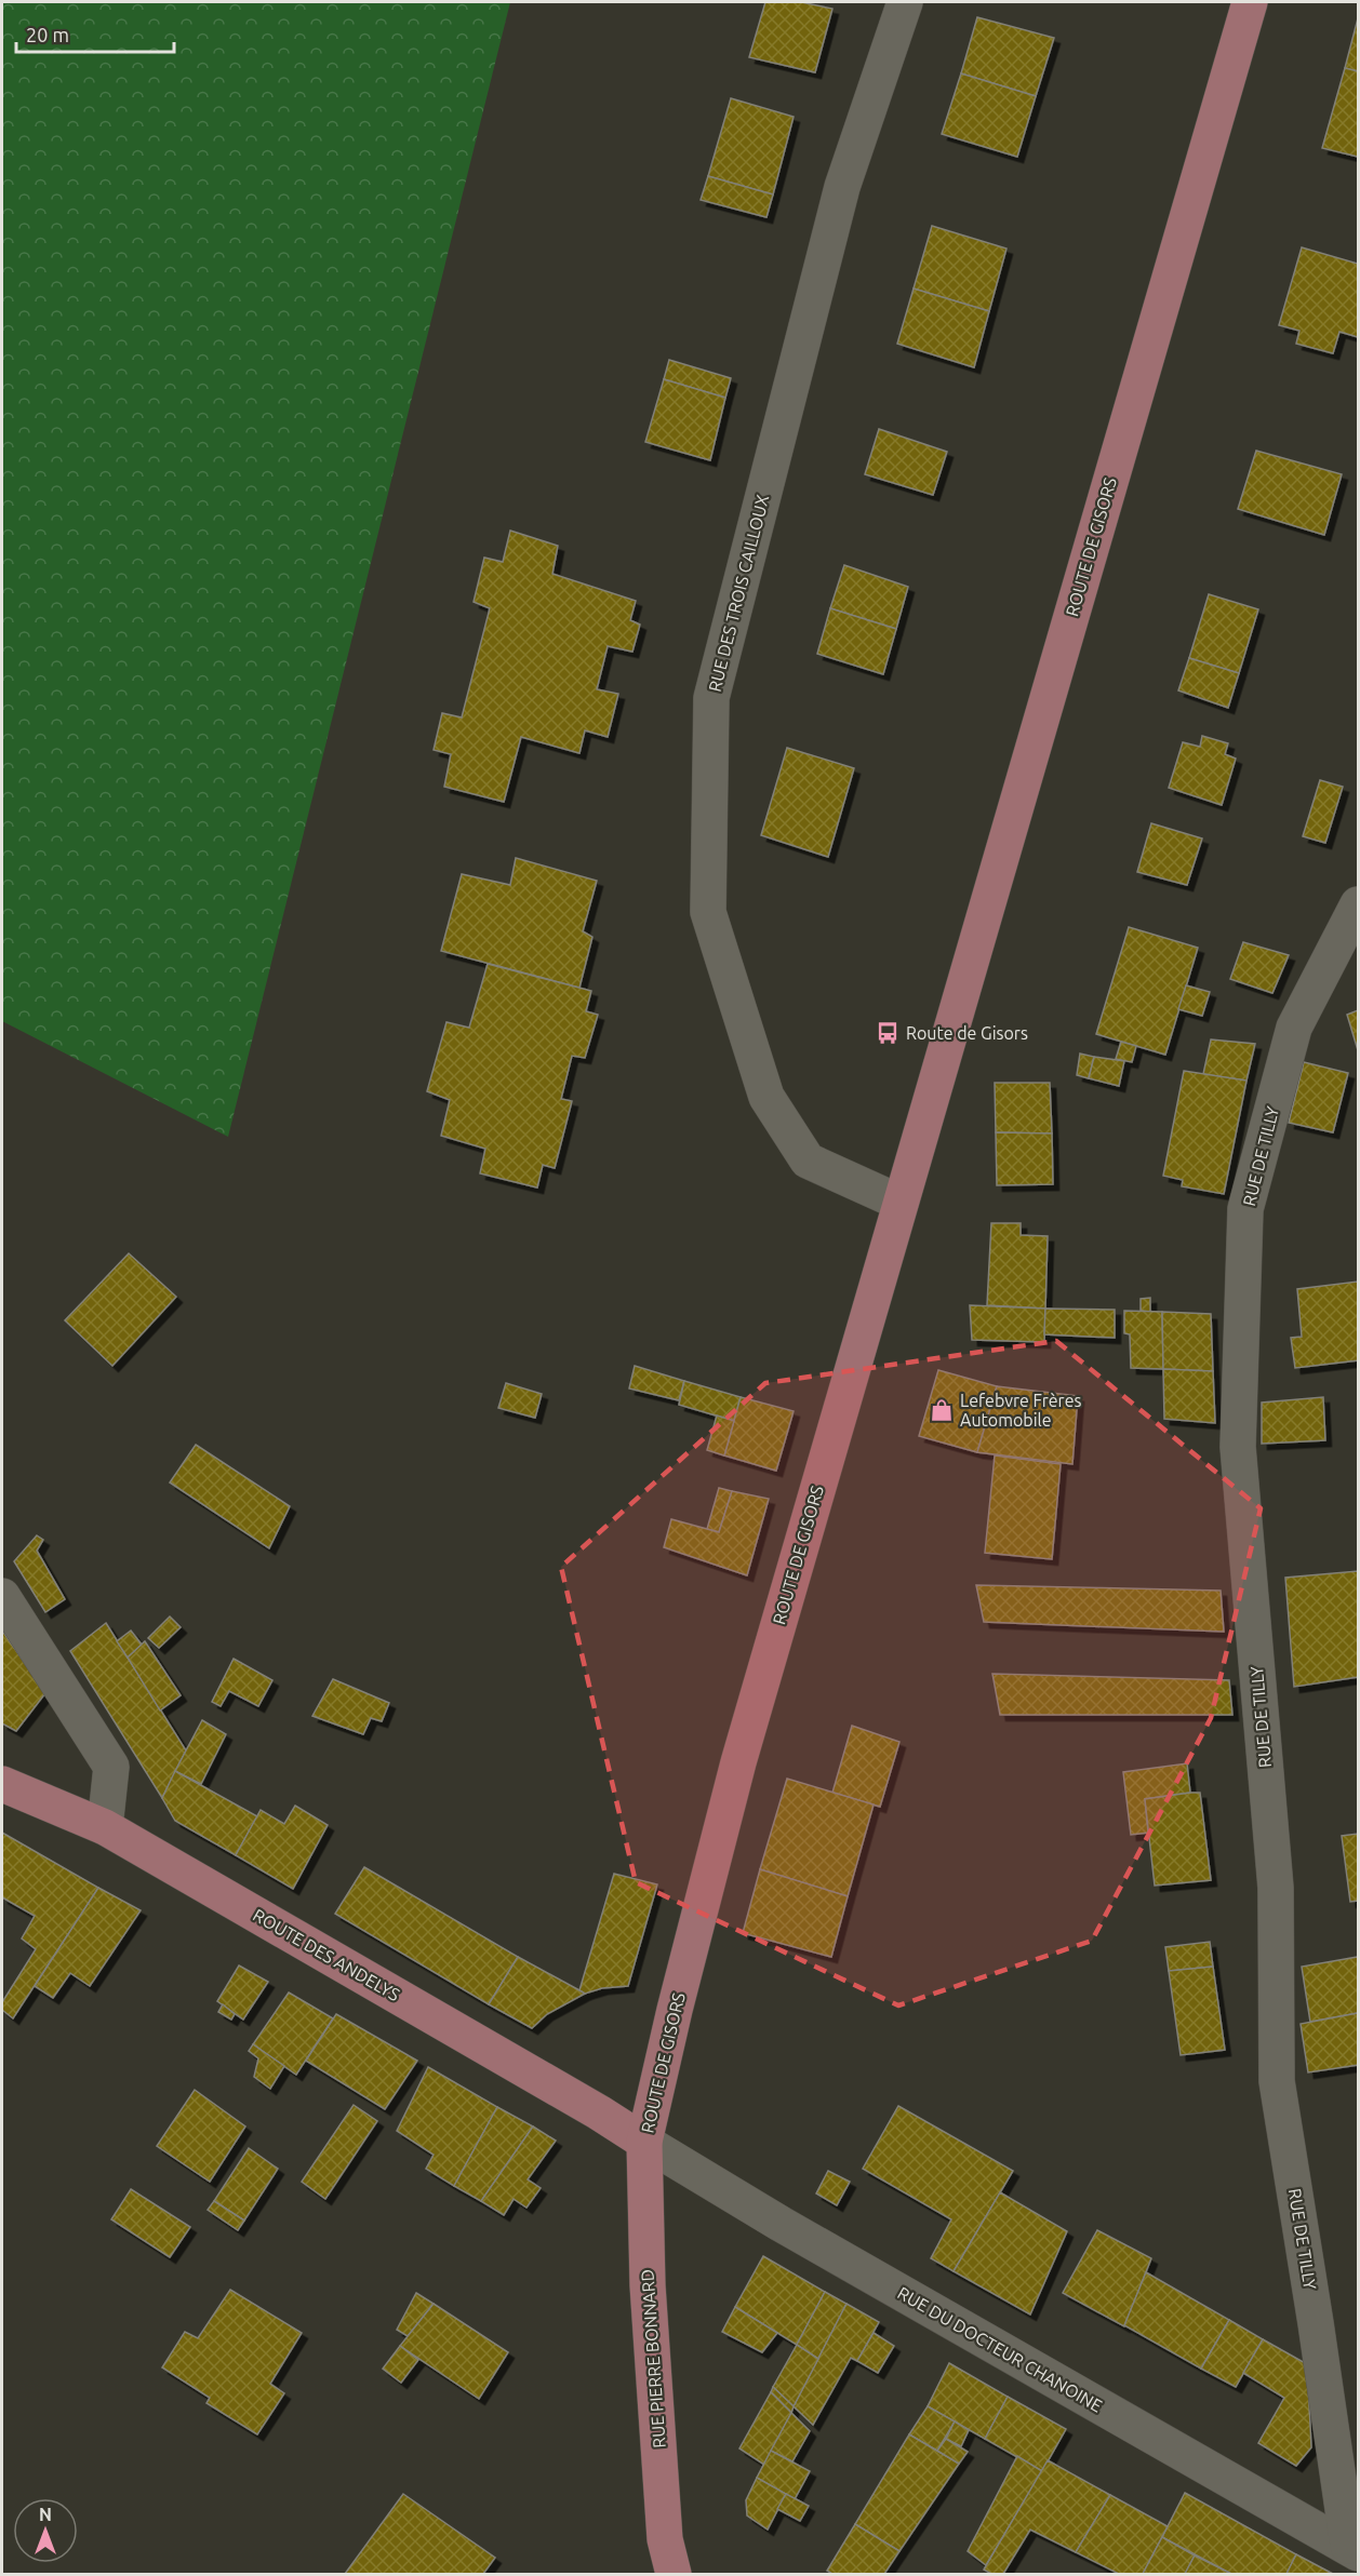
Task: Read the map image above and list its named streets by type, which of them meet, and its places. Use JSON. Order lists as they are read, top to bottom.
{
  "streets": {
    "main road": ["ROUTE DE GISORS", "ROUTE DES ANDELYS", "RUE PIERRE BONNARD"],
    "street": ["RUE DES TROIS CAILLOUX", "RUE DE TILLY", "RUE DU DOCTEUR CHANOINE"]
  },
  "crossings": [
    ["ROUTE DE GISORS", "RUE DES TROIS CAILLOUX"],
    ["ROUTE DE GISORS", "ROUTE DES ANDELYS"],
    ["ROUTE DE GISORS", "RUE DU DOCTEUR CHANOINE"],
    ["ROUTE DE GISORS", "RUE PIERRE BONNARD"],
    ["RUE DE TILLY", "RUE DU DOCTEUR CHANOINE"],
    ["ROUTE DES ANDELYS", "RUE DU DOCTEUR CHANOINE"],
    ["ROUTE DES ANDELYS", "RUE PIERRE BONNARD"],
    ["RUE DU DOCTEUR CHANOINE", "RUE PIERRE BONNARD"]
  ],
  "places": {
    "bus stop": ["Route de Gisors"],
    "shop": ["Lefebvre Frères Automobile"]
  },
  "scale_bar": "20 m",
  "north": "top"
}
